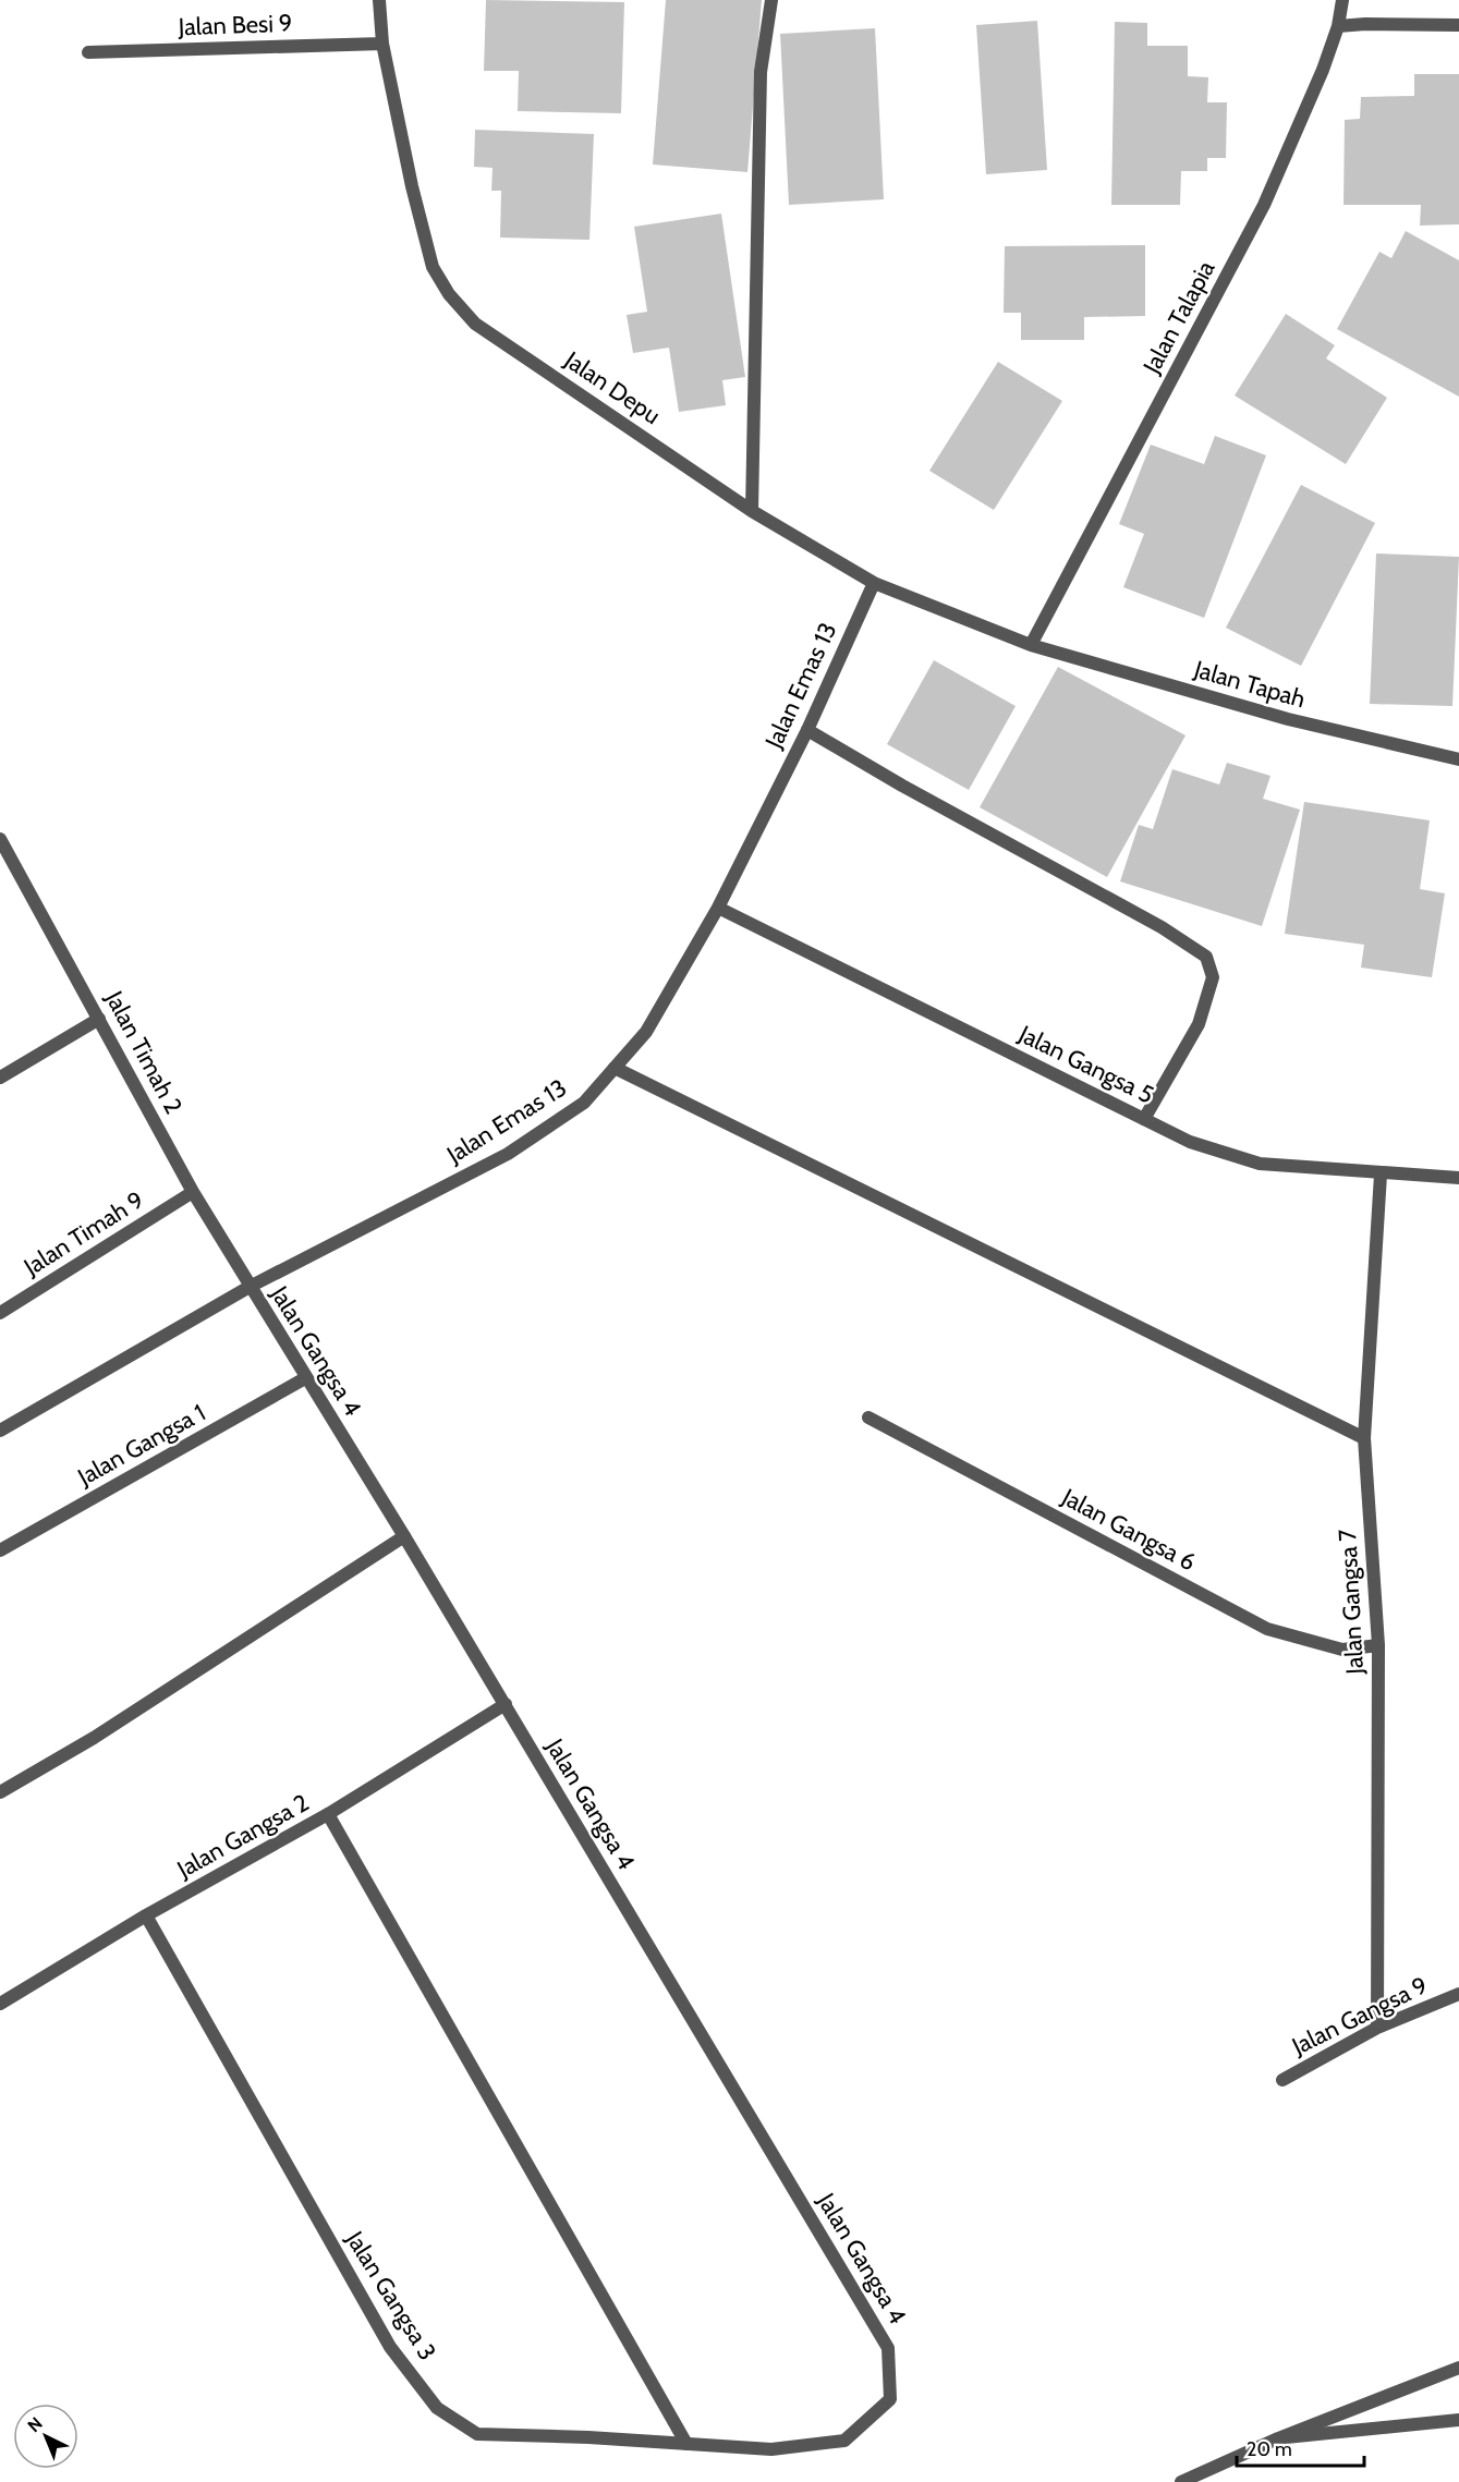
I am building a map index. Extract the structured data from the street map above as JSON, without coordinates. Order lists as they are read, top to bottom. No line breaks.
{"streets":{"street":["Jalan Besi 9","Jalan Talapia","Jalan Depu","Jalan Tapah","Jalan Emas 13","Jalan Timah 2","Jalan Gangsa 5","Jalan Timah 9","Jalan Gangsa 4","Jalan Gangsa 1","Jalan Gangsa 6","Jalan Gangsa 7","Jalan Gangsa 2","Jalan Gangsa 9","Jalan Gangsa 3"]},"crossings":[["Jalan Besi 9","Jalan Depu"],["Jalan Talapia","Jalan Depu"],["Jalan Talapia","Jalan Tapah"],["Jalan Depu","Jalan Tapah"],["Jalan Depu","Jalan Emas 13"],["Jalan Emas 13","Jalan Timah 2"],["Jalan Emas 13","Jalan Gangsa 5"],["Jalan Emas 13","Jalan Gangsa 4"],["Jalan Timah 2","Jalan Timah 9"],["Jalan Timah 2","Jalan Gangsa 4"],["Jalan Gangsa 5","Jalan Gangsa 7"],["Jalan Gangsa 4","Jalan Gangsa 1"],["Jalan Gangsa 4","Jalan Gangsa 2"],["Jalan Gangsa 4","Jalan Gangsa 3"],["Jalan Gangsa 6","Jalan Gangsa 7"],["Jalan Gangsa 7","Jalan Gangsa 9"],["Jalan Gangsa 2","Jalan Gangsa 3"]],"scale_bar":"20 m","north":"top left"}
